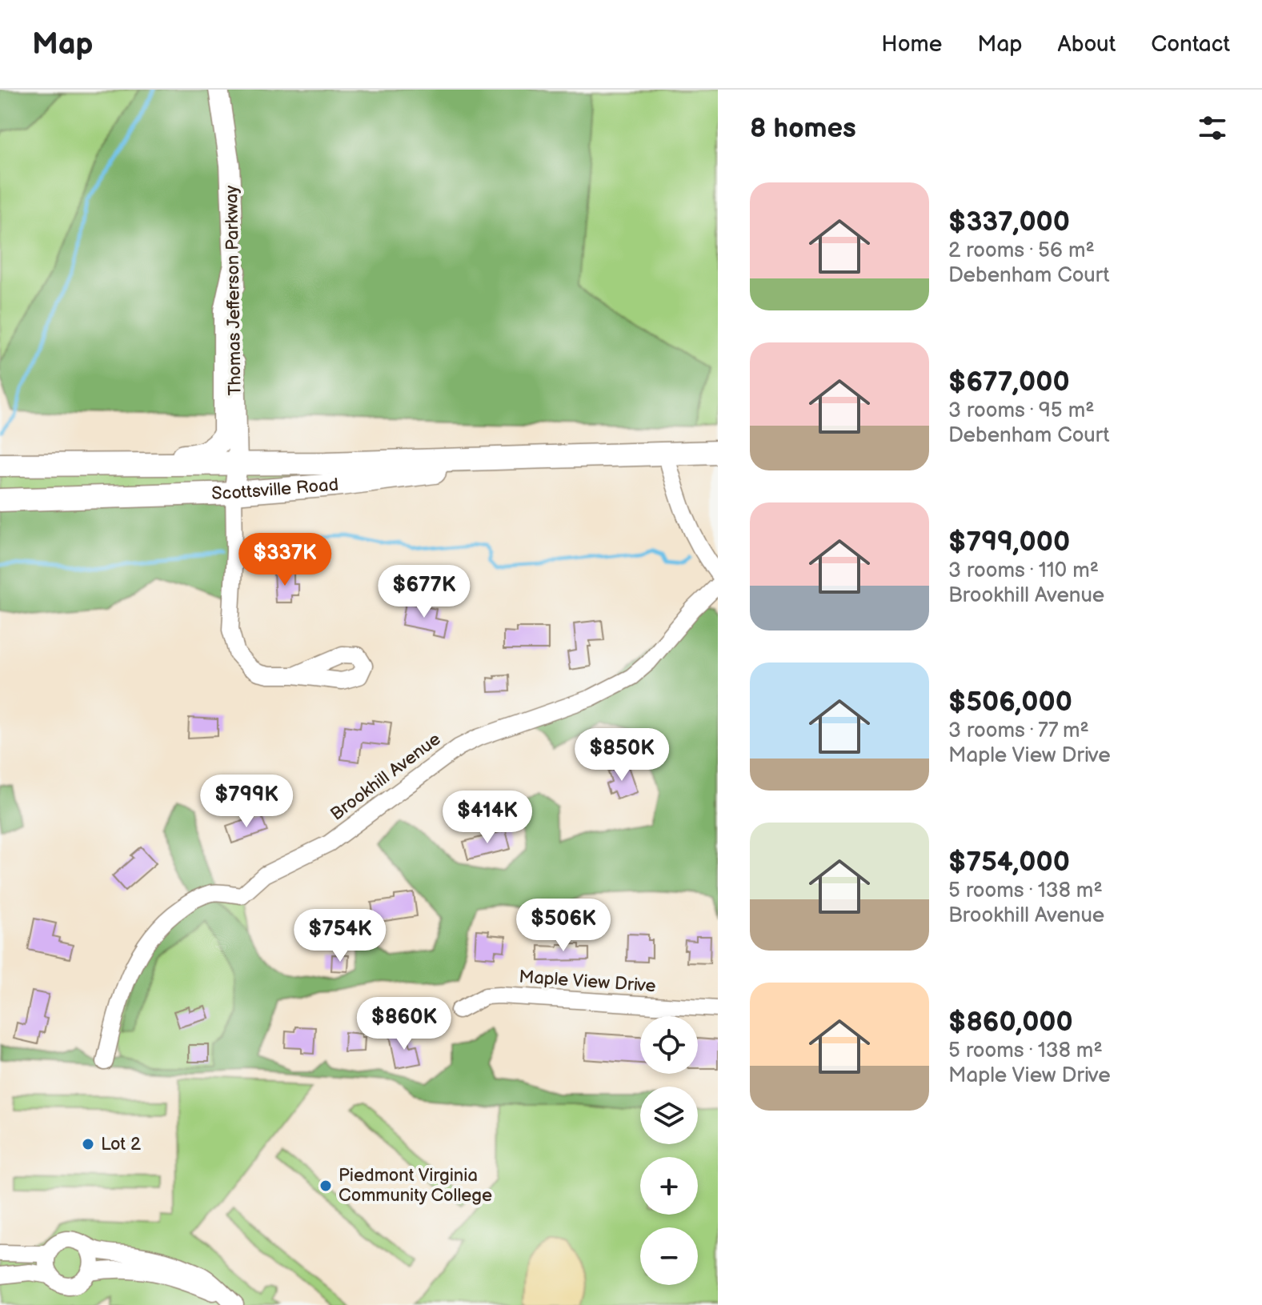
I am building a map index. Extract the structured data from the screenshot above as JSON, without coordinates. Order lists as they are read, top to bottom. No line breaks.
{"streets":{"highway":["Scottsville Road"],"main road":["Thomas Jefferson Parkway"],"street":["Brookhill Avenue","Maple View Drive"]},"crossings":[["Thomas Jefferson Parkway","Scottsville Road"]],"places":["Lot 2","Piedmont Virginia Community College"],"page":{"header":"Map","nav":["Home","Map","About","Contact"],"heading":"8 homes","list":[{"name":"$337,000","note":"2 rooms · 56 m² · Debenham Court"},{"name":"$677,000","note":"3 rooms · 95 m² · Debenham Court"},{"name":"$799,000","note":"3 rooms · 110 m² · Brookhill Avenue"},{"name":"$506,000","note":"3 rooms · 77 m² · Maple View Drive"},{"name":"$754,000","note":"5 rooms · 138 m² · Brookhill Avenue"},{"name":"$860,000","note":"5 rooms · 138 m² · Maple View Drive"}],"price":["$337K","$677K","$850K","$799K","$414K","$506K","$754K","$860K"],"map_buttons":["+","−"]}}
